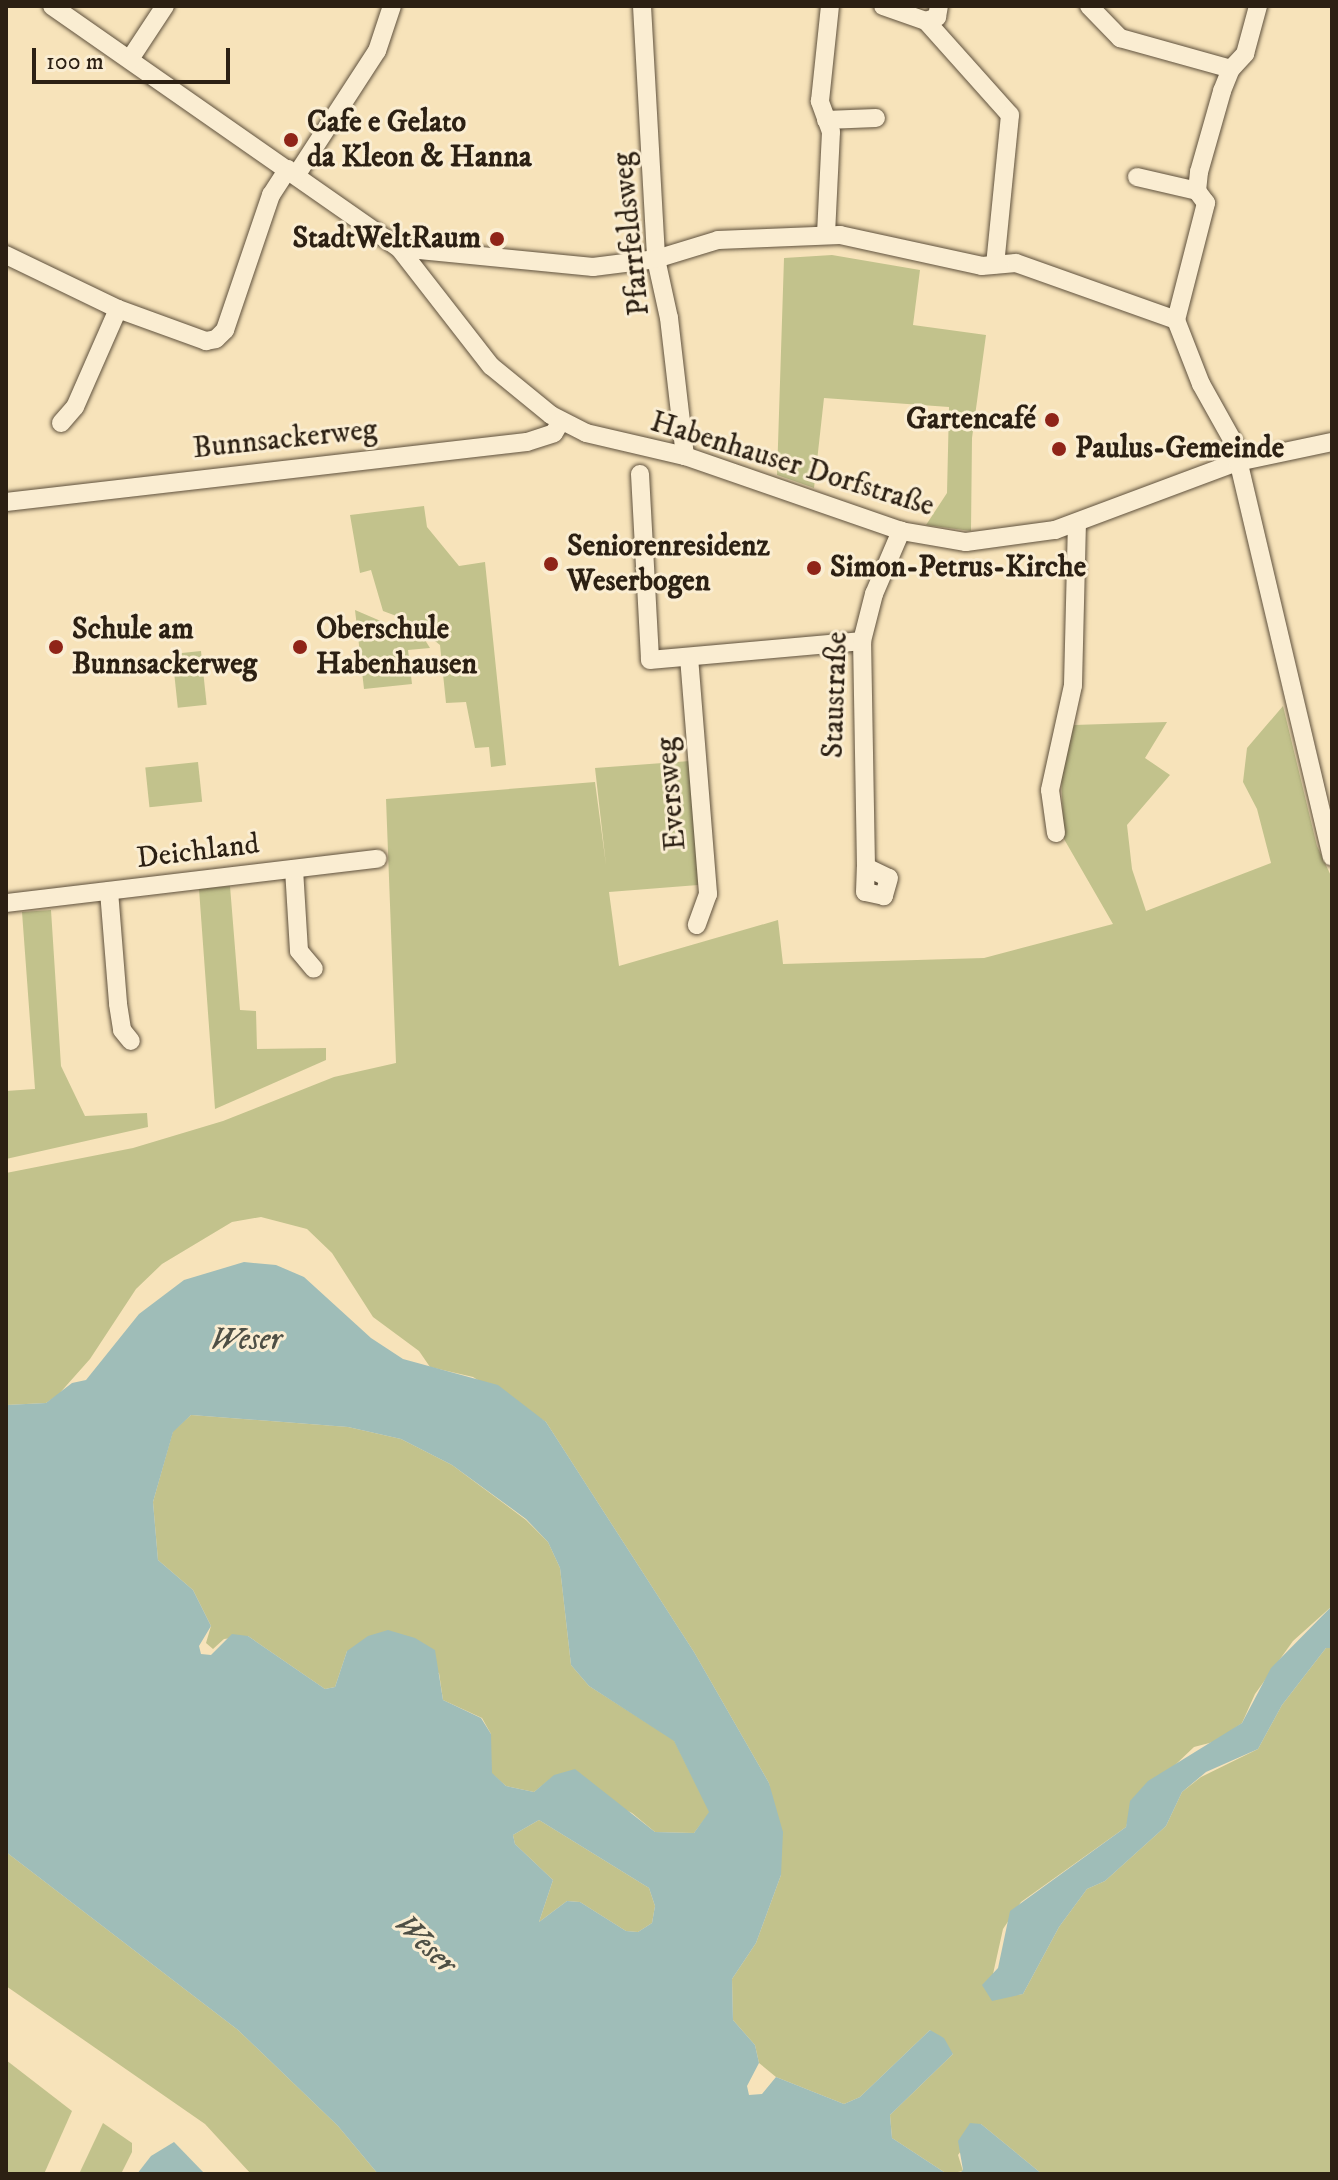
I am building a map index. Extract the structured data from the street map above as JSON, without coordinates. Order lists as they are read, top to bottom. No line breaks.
{"streets":{"street":["Pfarrfeldsweg","Bunnsackerweg","Habenhauser Dorfstraße","Staustraße","Eversweg","Deichland"]},"crossings":[["Pfarrfeldsweg","Habenhauser Dorfstraße"],["Bunnsackerweg","Habenhauser Dorfstraße"],["Habenhauser Dorfstraße","Staustraße"]],"water":["Weser"],"places":["Cafe e Gelato da Kleon & Hanna","StadtWeltRaum","Gartencafé","Paulus-Gemeinde","Seniorenresidenz Weserbogen","Simon-Petrus-Kirche","Schule am Bunnsackerweg","Oberschule Habenhausen"],"scale_bar":"100 m"}
